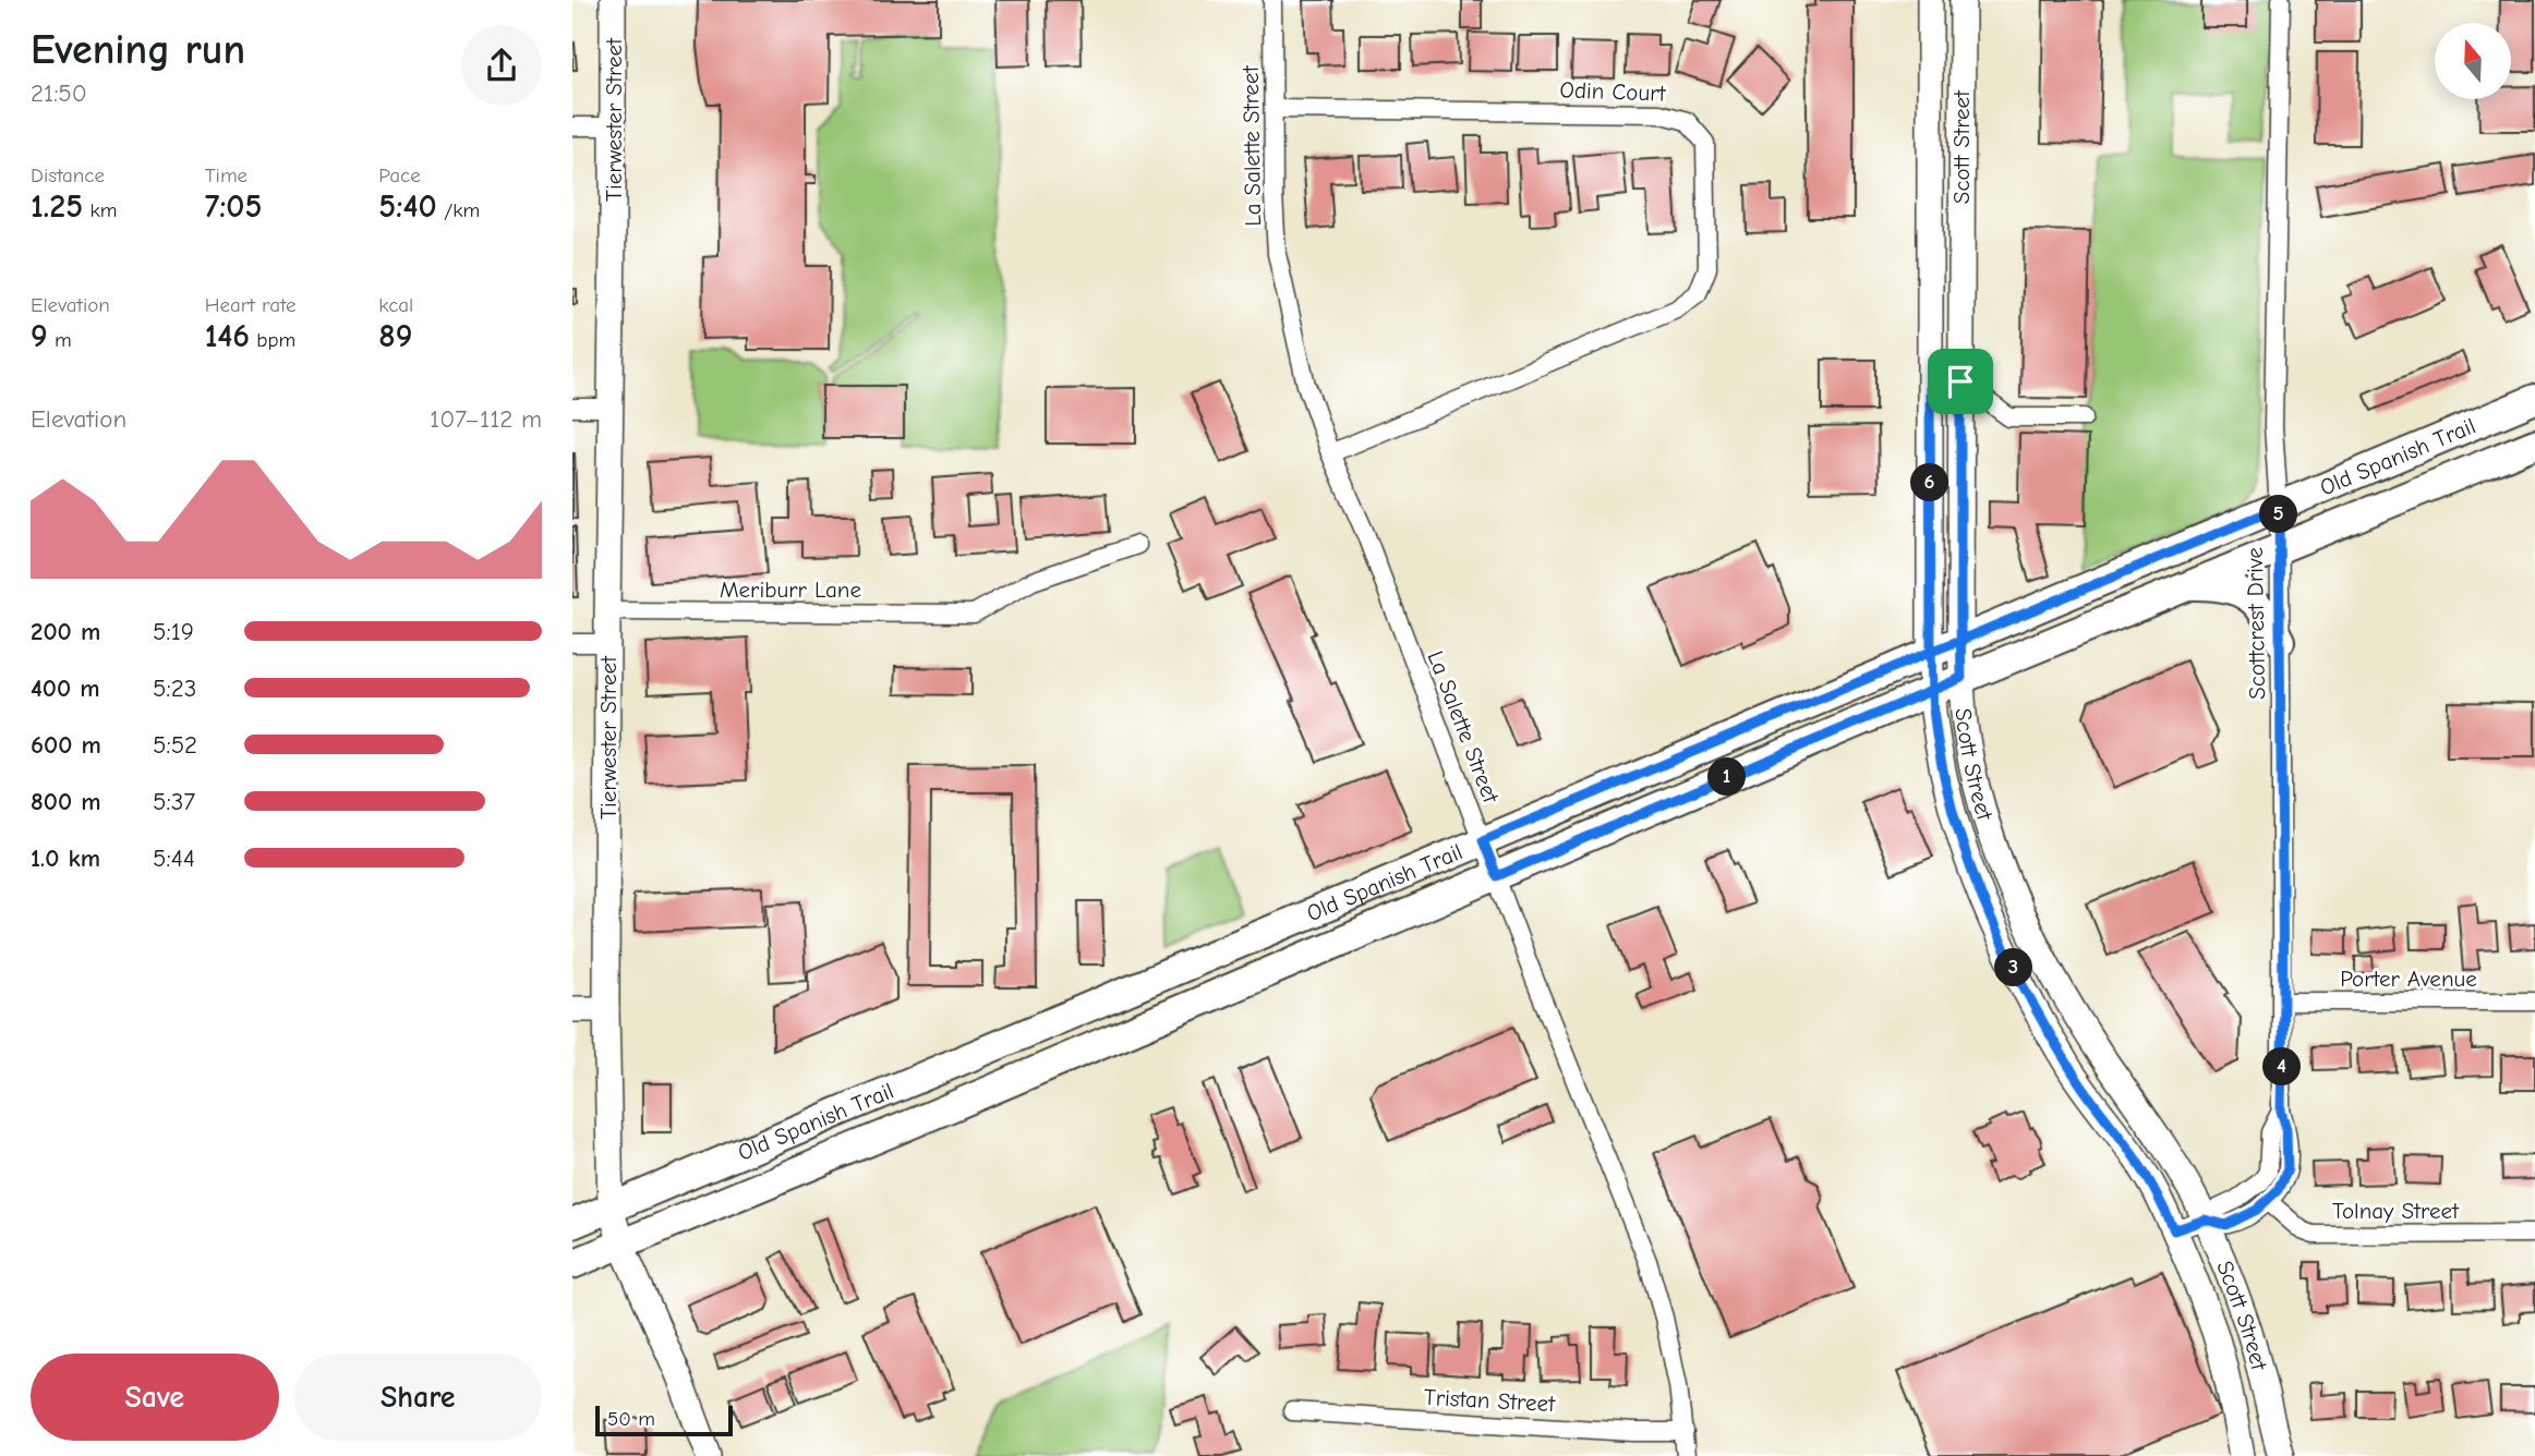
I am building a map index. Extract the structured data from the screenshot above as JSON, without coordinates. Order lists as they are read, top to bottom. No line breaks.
{"streets":{"main road":["Tierwester Street","Scott Street","Old Spanish Trail"],"street":["Odin Court","La Salette Street","Meriburr Lane","Scottcrest Drive","Porter Avenue","Tolnay Street","Tristan Street"]},"crossings":[["Odin Court","La Salette Street"],["Tierwester Street","Old Spanish Trail"],["Tierwester Street","Meriburr Lane"],["La Salette Street","Old Spanish Trail"],["La Salette Street","Tristan Street"],["Scott Street","Old Spanish Trail"],["Scott Street","Scottcrest Drive"],["Old Spanish Trail","Scottcrest Drive"],["Scottcrest Drive","Porter Avenue"],["Scottcrest Drive","Tolnay Street"]],"scale_bar":"50 m","north":"top","page":{"heading":["Evening run","21:50"],"stats":[["Distance","1.25 km"],["Time","7:05"],["Pace","5:40 /km"],["Elevation","9 m"],["Heart rate","146 bpm"],["kcal","89"]],"chart":["Elevation","107–112 m"],"pins":["6","5","1","3","4"],"list":[{"name":"200 m","note":"5:19"},{"name":"400 m","note":"5:23"},{"name":"600 m","note":"5:52"},{"name":"800 m","note":"5:37"},{"name":"1.0 km","note":"5:44"}],"buttons":["Save","Share"],"scale":"50 m"}}
